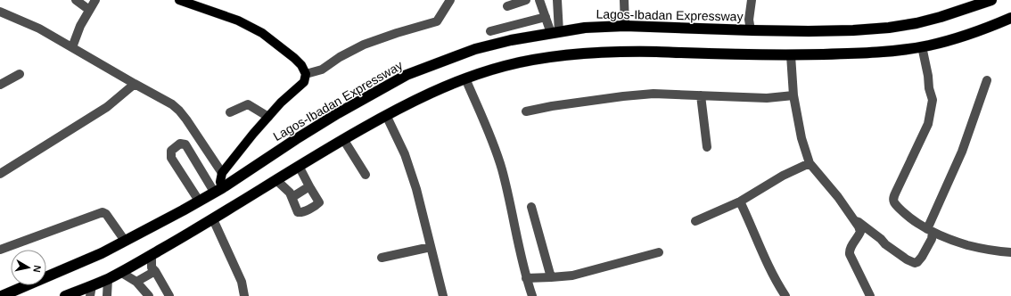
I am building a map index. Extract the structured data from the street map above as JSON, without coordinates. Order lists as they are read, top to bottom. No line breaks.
{"streets":{"highway":["Lagos-Ibadan Expressway"]},"north":"right"}
